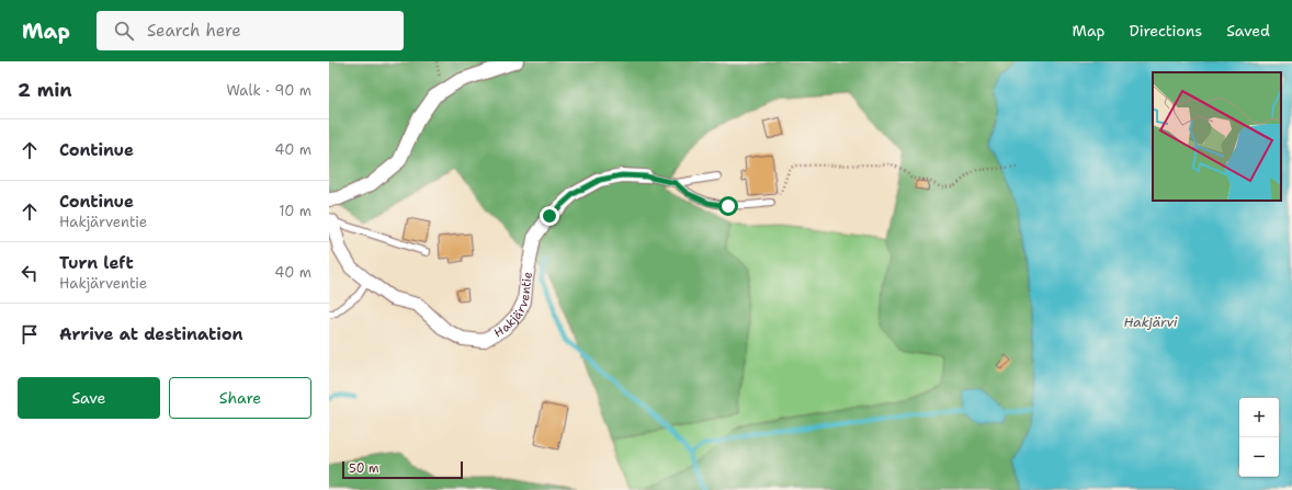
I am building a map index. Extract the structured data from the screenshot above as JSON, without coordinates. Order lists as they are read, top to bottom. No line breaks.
{"streets":{"street":["Hakjärventie"]},"water":["Hakjärvi"],"scale_bar":"50 m","page":{"header":"Map","search":"Search here","nav":["Map","Directions","Saved"],"heading":["2 min","Walk · 90 m"],"list":[["Continue","40 m"],["Continue","Hakjärventie","10 m"],["Turn left","Hakjärventie","40 m"],"Arrive at destination"],"buttons":["Save","Share"],"map_buttons":["+","−"],"scale":"50 m"}}
